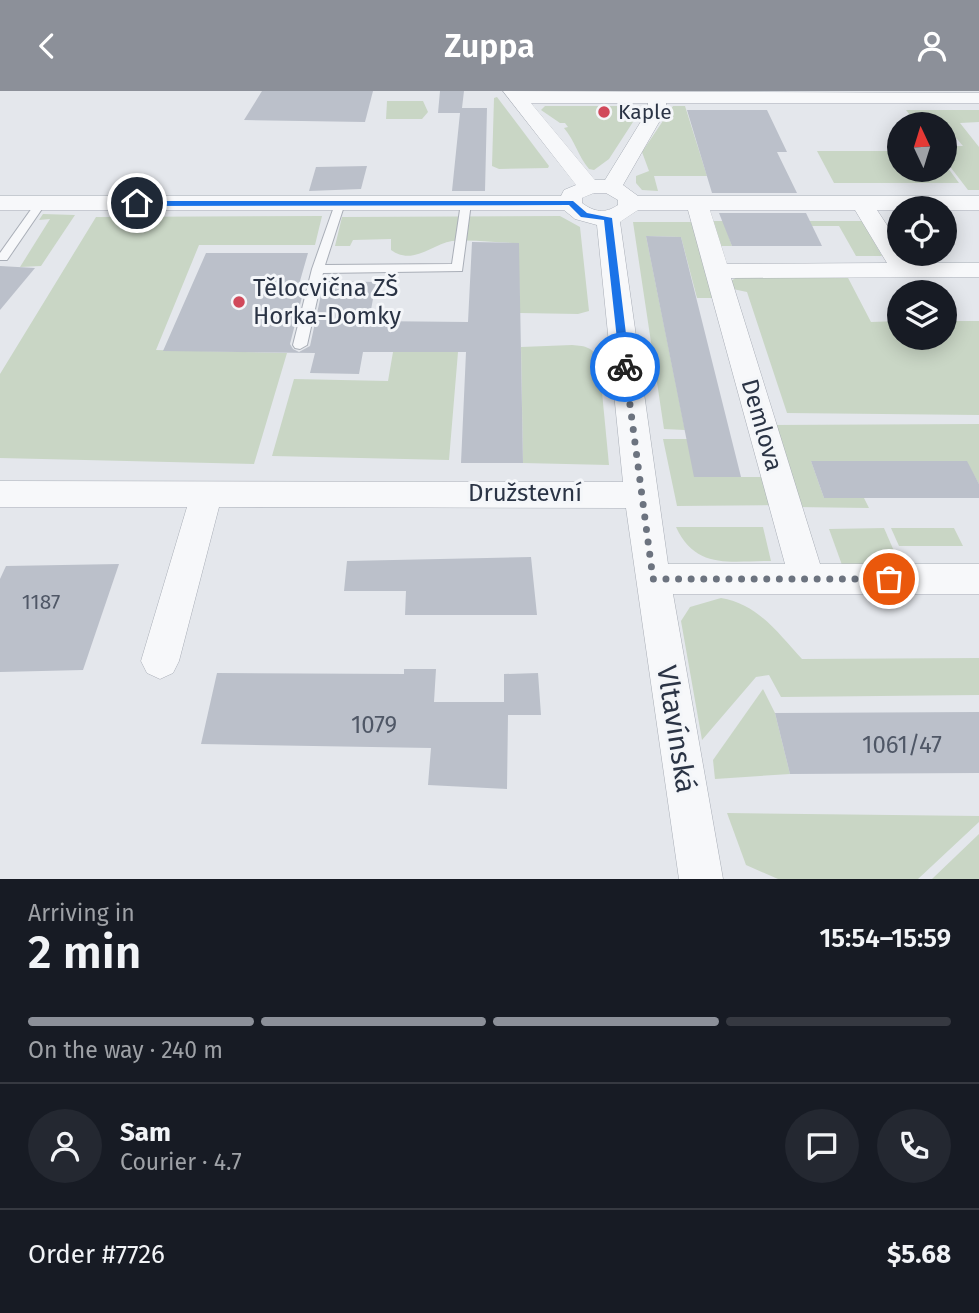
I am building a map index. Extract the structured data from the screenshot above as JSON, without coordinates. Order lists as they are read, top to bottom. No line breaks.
{"streets":{"street":["Demlova","Družstevní","Vltavínská"]},"places":["Kaple","Tělocvična ZŠ Horka-Domky"],"house_numbers":["1187","1079","1061/47"],"north":"top","page":{"header":"Zuppa","heading":["2 min","Arriving in","15:54–15:59"],"panel":["Sam","Courier · 4.7","Order #7726","$5.68"],"bar":"On the way · 240 m"}}
